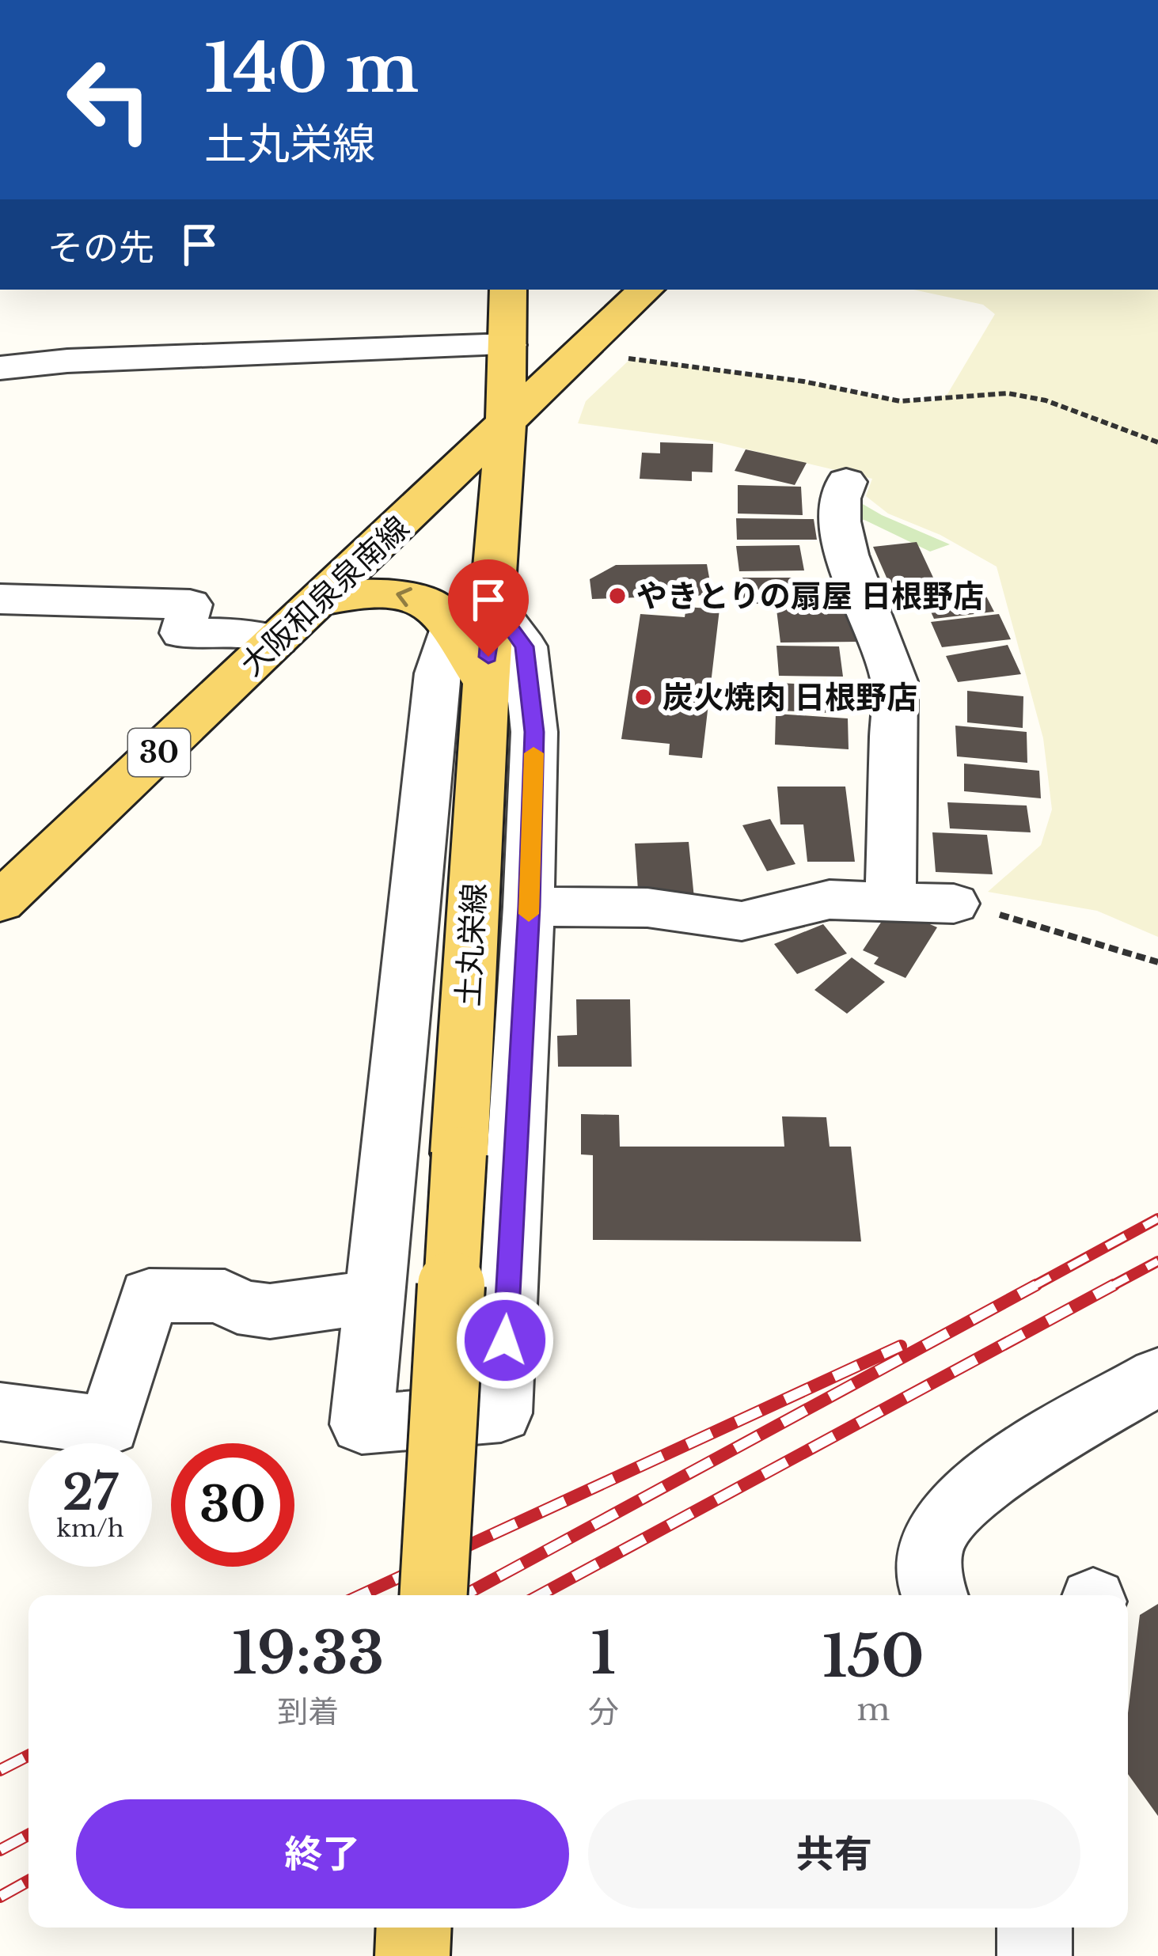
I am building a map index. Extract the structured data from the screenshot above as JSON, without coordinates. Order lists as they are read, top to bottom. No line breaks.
{"streets":{"main road":["大阪和泉泉南線","30","土丸栄線"]},"places":["やきとりの扇屋 日根野店","炭火焼肉 日根野店"],"page":{"turn":["140 m","土丸栄線"],"then":"その先","speed":"27 km/h","limit":"30","eta":["19:33","到着","1","分","150","m"],"buttons":["終了","共有"]}}
